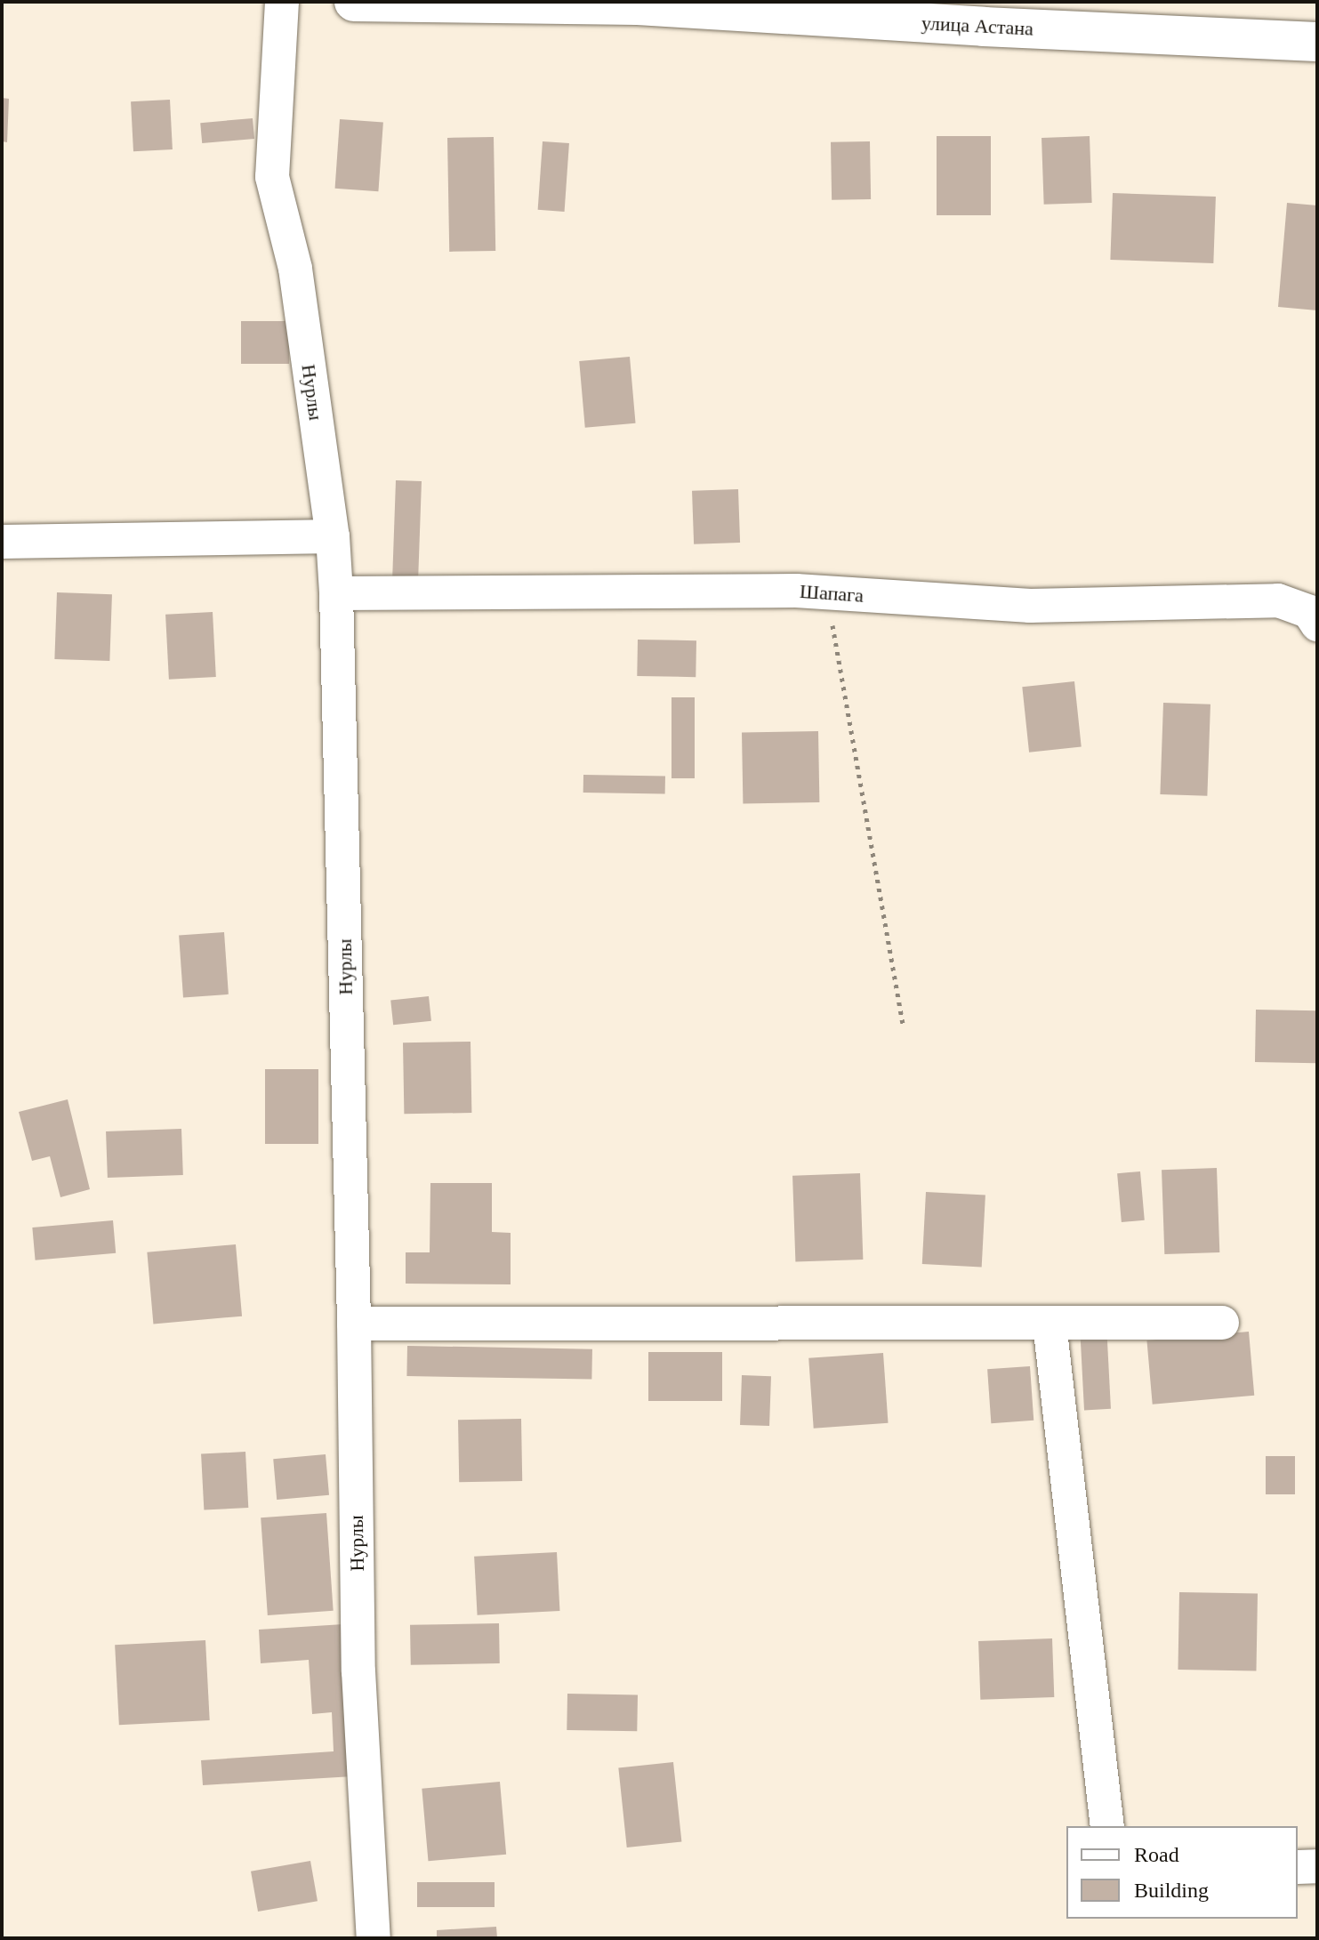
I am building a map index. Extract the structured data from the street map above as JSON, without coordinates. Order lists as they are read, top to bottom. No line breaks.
{"streets":{"main road":["улица Астана"],"street":["Нурлы","Шапага"]},"crossings":[["Нурлы","Шапага"]],"legend":["Road","Building"]}
